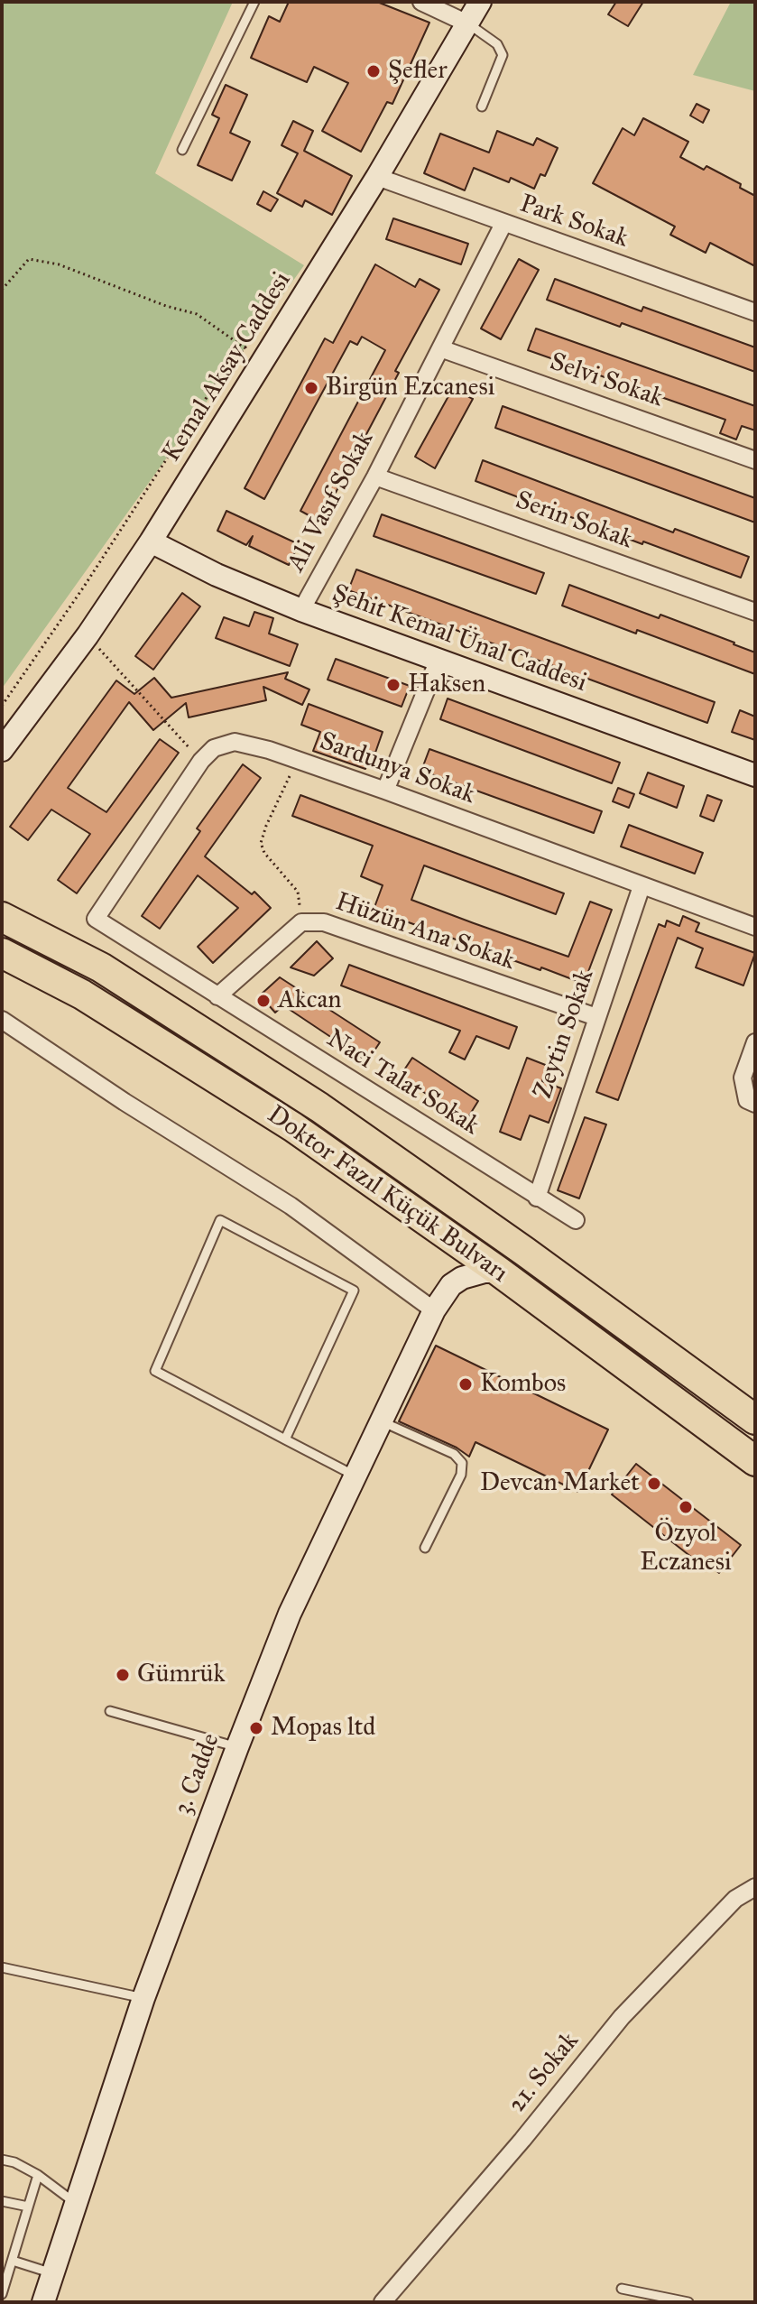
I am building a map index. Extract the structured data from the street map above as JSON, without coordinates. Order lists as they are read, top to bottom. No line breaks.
{"streets":{"highway":["Doktor Fazıl Küçük Bulvarı"],"street":["Park Sokak","Kemal Aksay Caddesi","Selvi Sokak","Ali Vasıf Sokak","Serin Sokak","Şehit Kemal Ünal Caddesi","Sardunya Sokak","Hüzün Ana Sokak","Zeytin Sokak","Naci Talat Sokak","3. Cadde","21. Sokak"]},"crossings":[["Park Sokak","Kemal Aksay Caddesi"],["Park Sokak","Ali Vasıf Sokak"],["Kemal Aksay Caddesi","Şehit Kemal Ünal Caddesi"],["Selvi Sokak","Ali Vasıf Sokak"],["Ali Vasıf Sokak","Serin Sokak"],["Ali Vasıf Sokak","Şehit Kemal Ünal Caddesi"],["Sardunya Sokak","Zeytin Sokak"],["Sardunya Sokak","Naci Talat Sokak"],["Hüzün Ana Sokak","Zeytin Sokak"],["Hüzün Ana Sokak","Naci Talat Sokak"],["Zeytin Sokak","Naci Talat Sokak"]],"places":["Şefler","Birgün Ezcanesi","Haksen","Akcan","Kombos","Devcan Market","Özyol Eczanesi","Gümrük","Mopas ltd"]}
